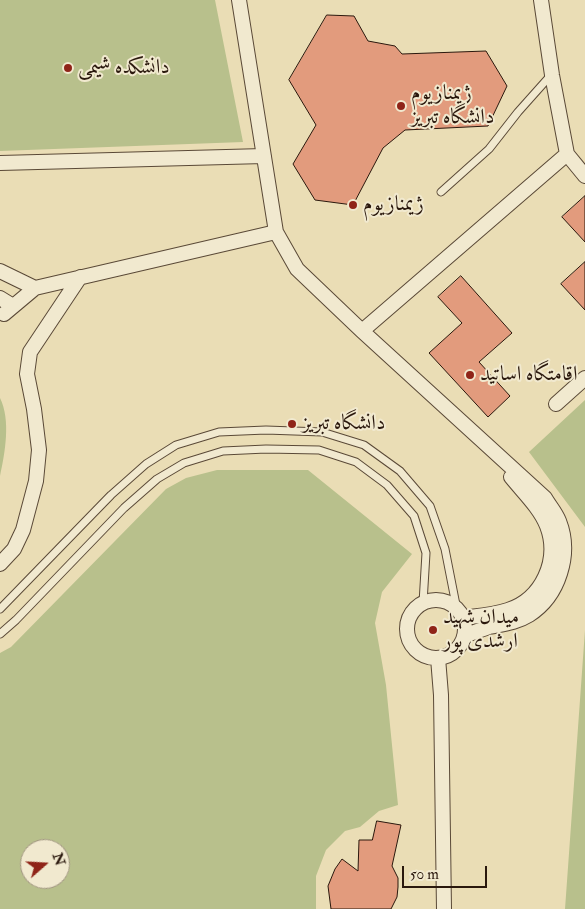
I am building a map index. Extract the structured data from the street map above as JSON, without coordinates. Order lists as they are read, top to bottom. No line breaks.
{"places":["دانشکده شیمی","ژیمنازیوم دانشگاه تبریز","ژیمنازیوم","اقامتگاه اساتید","دانشگاه تبریز","میدان شهید ارشدی پور"],"scale_bar":"50 m","north":"right"}
